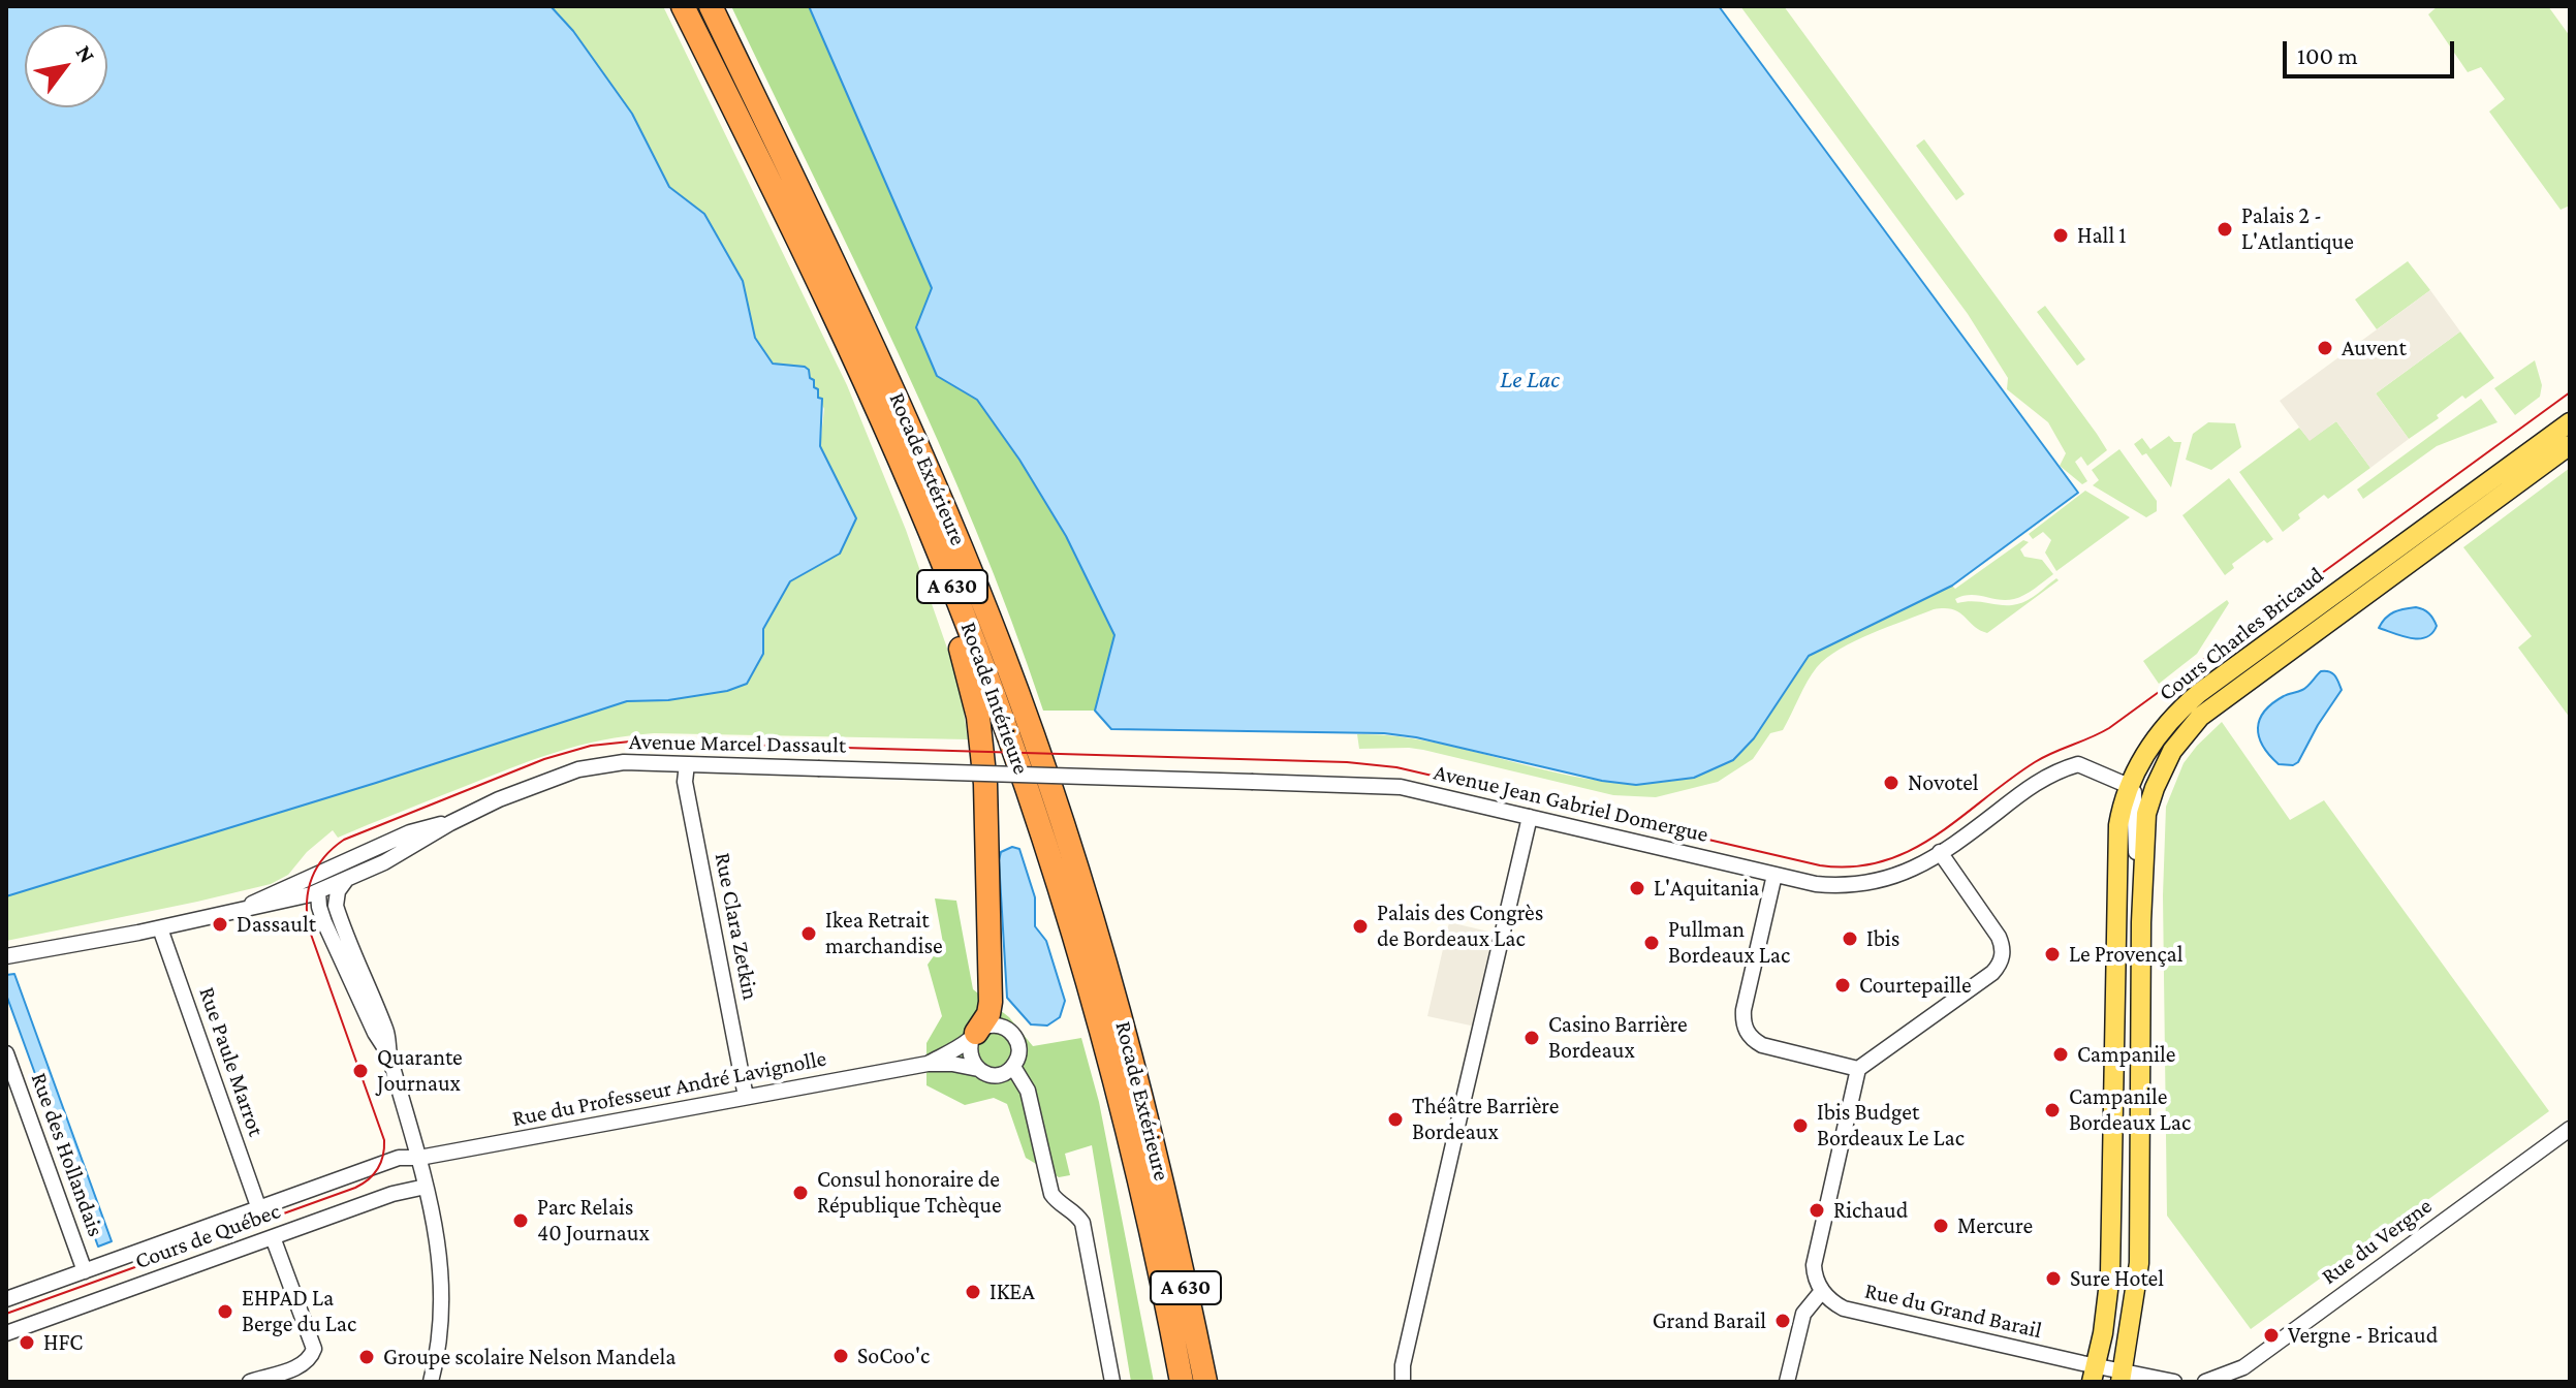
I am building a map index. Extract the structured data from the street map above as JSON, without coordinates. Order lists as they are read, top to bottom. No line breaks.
{"streets":{"highway":["Rocade Extérieure","A 630","Rocade Intérieure"],"main road":["Cours Charles Bricaud"],"street":["Avenue Marcel Dassault","Avenue Jean Gabriel Domergue","Rue Clara Zetkin","Rue Paule Marrot","Rue du Professeur André Lavignolle","Rue des Hollandais","Cours de Québec","Rue du Vergne","Rue du Grand Barail"]},"crossings":[["Rocade Extérieure","Rocade Intérieure"],["Cours Charles Bricaud","Avenue Jean Gabriel Domergue"],["Cours Charles Bricaud","Rue du Grand Barail"],["Avenue Marcel Dassault","Avenue Jean Gabriel Domergue"],["Avenue Marcel Dassault","Rue Clara Zetkin"],["Avenue Marcel Dassault","Rue Paule Marrot"],["Rue Clara Zetkin","Rue du Professeur André Lavignolle"],["Rue Paule Marrot","Cours de Québec"],["Rue du Professeur André Lavignolle","Cours de Québec"],["Rue des Hollandais","Cours de Québec"]],"water":["Le Lac"],"places":["Palais 2 - L'Atlantique","Hall 1","Auvent","Novotel","L'Aquitania","Dassault","Palais des Congrès de Bordeaux Lac","Ikea Retrait marchandise","Ibis","Pullman Bordeaux Lac","Le Provençal","Courtepaille","Casino Barrière Bordeaux","Campanile","Quarante Journaux","Campanile Bordeaux Lac","Théâtre Barrière Bordeaux","Ibis Budget Bordeaux Le Lac","Consul honoraire de République Tchèque","Richaud","Parc Relais 40 Journaux","Mercure","Sure Hotel","IKEA","EHPAD La Berge du Lac","Grand Barail","Vergne - Bricaud","HFC","SoCoo'c","Groupe scolaire Nelson Mandela"],"scale_bar":"100 m","north":"top right"}
